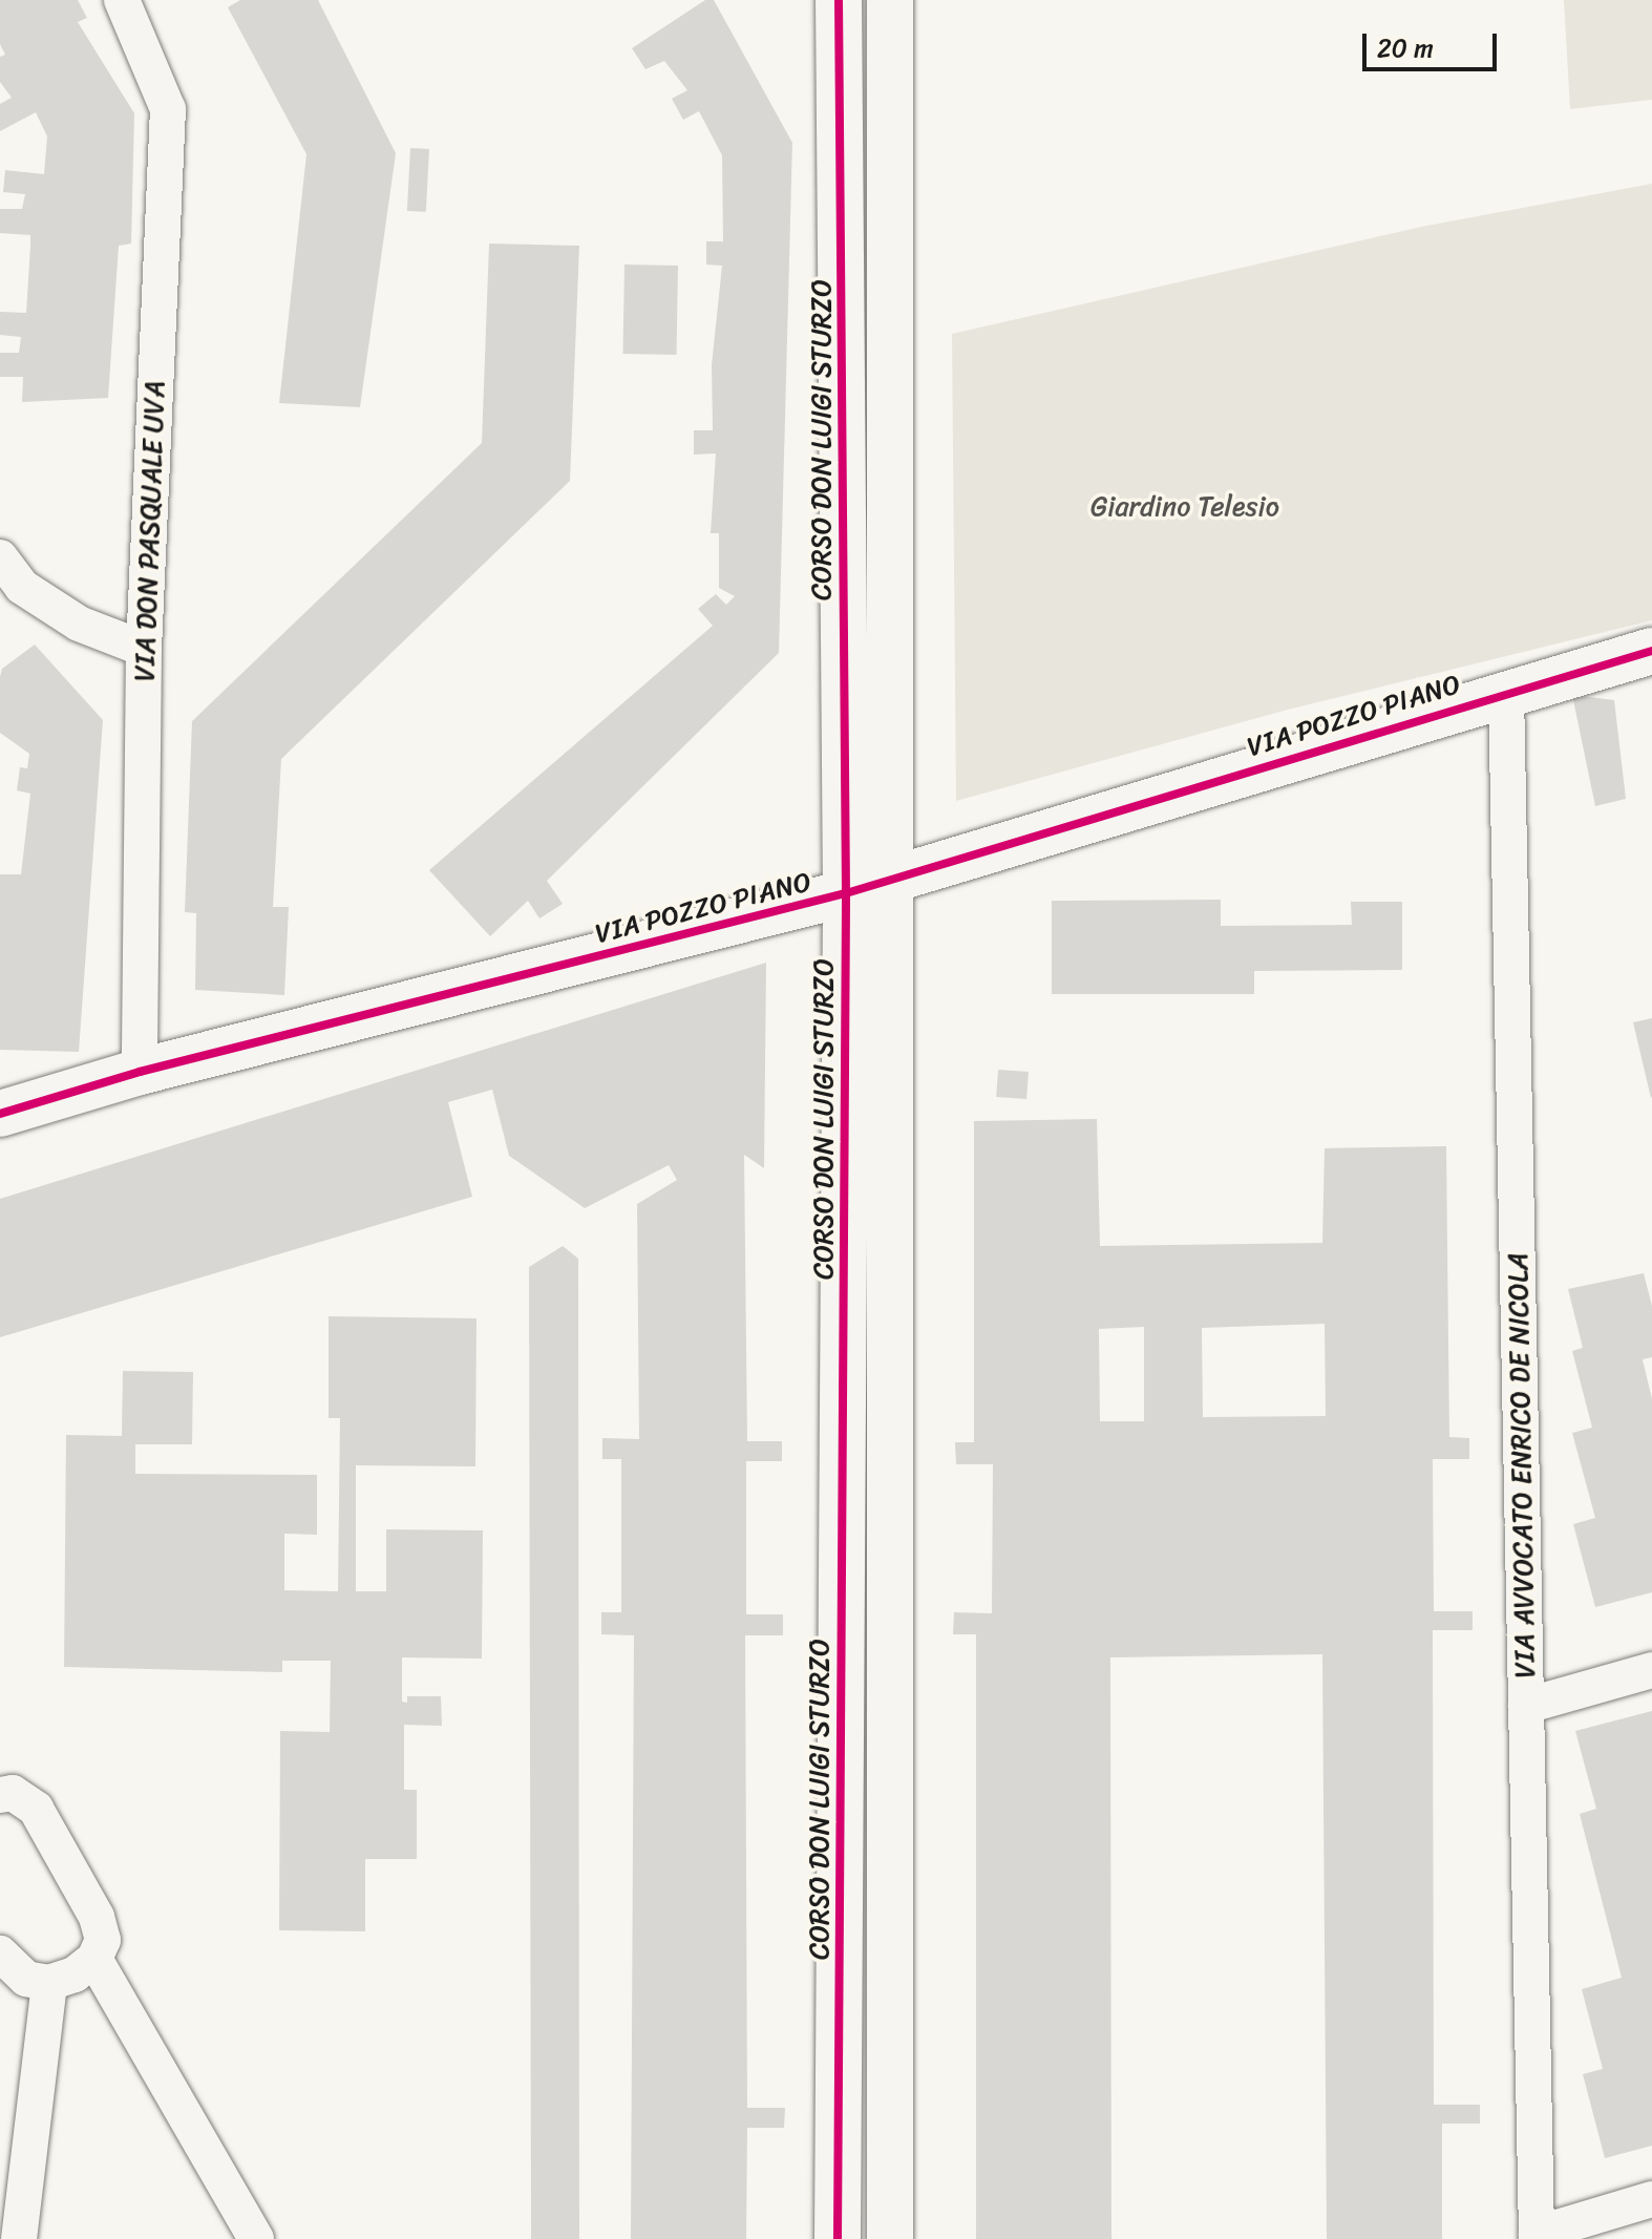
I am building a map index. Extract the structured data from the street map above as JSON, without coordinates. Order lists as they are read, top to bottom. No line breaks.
{"streets":{"street":["CORSO DON LUIGI STURZO","VIA DON PASQUALE UVA","VIA POZZO PIANO","VIA AVVOCATO ENRICO DE NICOLA"]},"crossings":[["CORSO DON LUIGI STURZO","VIA POZZO PIANO"],["VIA DON PASQUALE UVA","VIA POZZO PIANO"],["VIA POZZO PIANO","VIA AVVOCATO ENRICO DE NICOLA"]],"parks":["Giardino Telesio"],"scale_bar":"20 m"}
